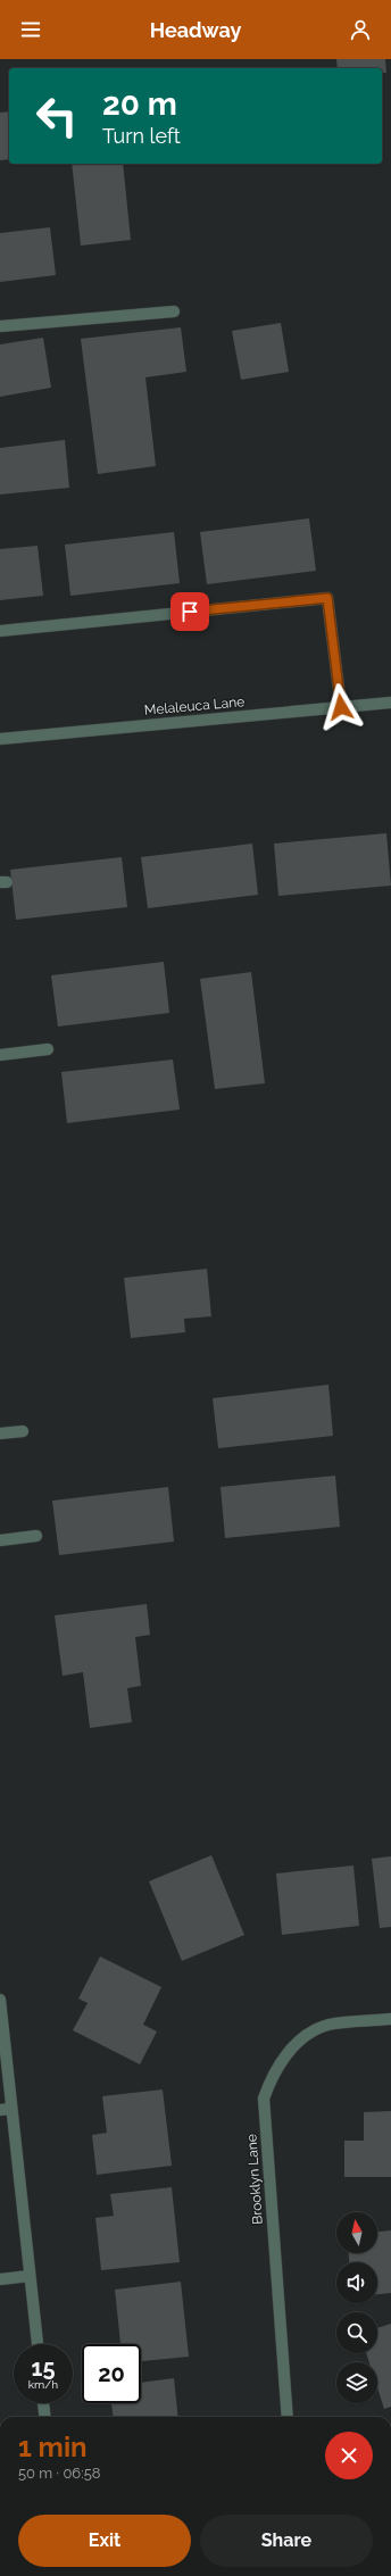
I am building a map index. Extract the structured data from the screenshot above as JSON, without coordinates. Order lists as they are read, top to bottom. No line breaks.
{"streets":{"street":["Melaleuca Lane","Brooklyn Lane"]},"north":"top","page":{"header":"Headway","turn":["20 m","Turn left"],"speed":"15 km/h","limit":"20","heading":["1 min","50 m · 06:58"],"buttons":["Exit","Share"]}}
